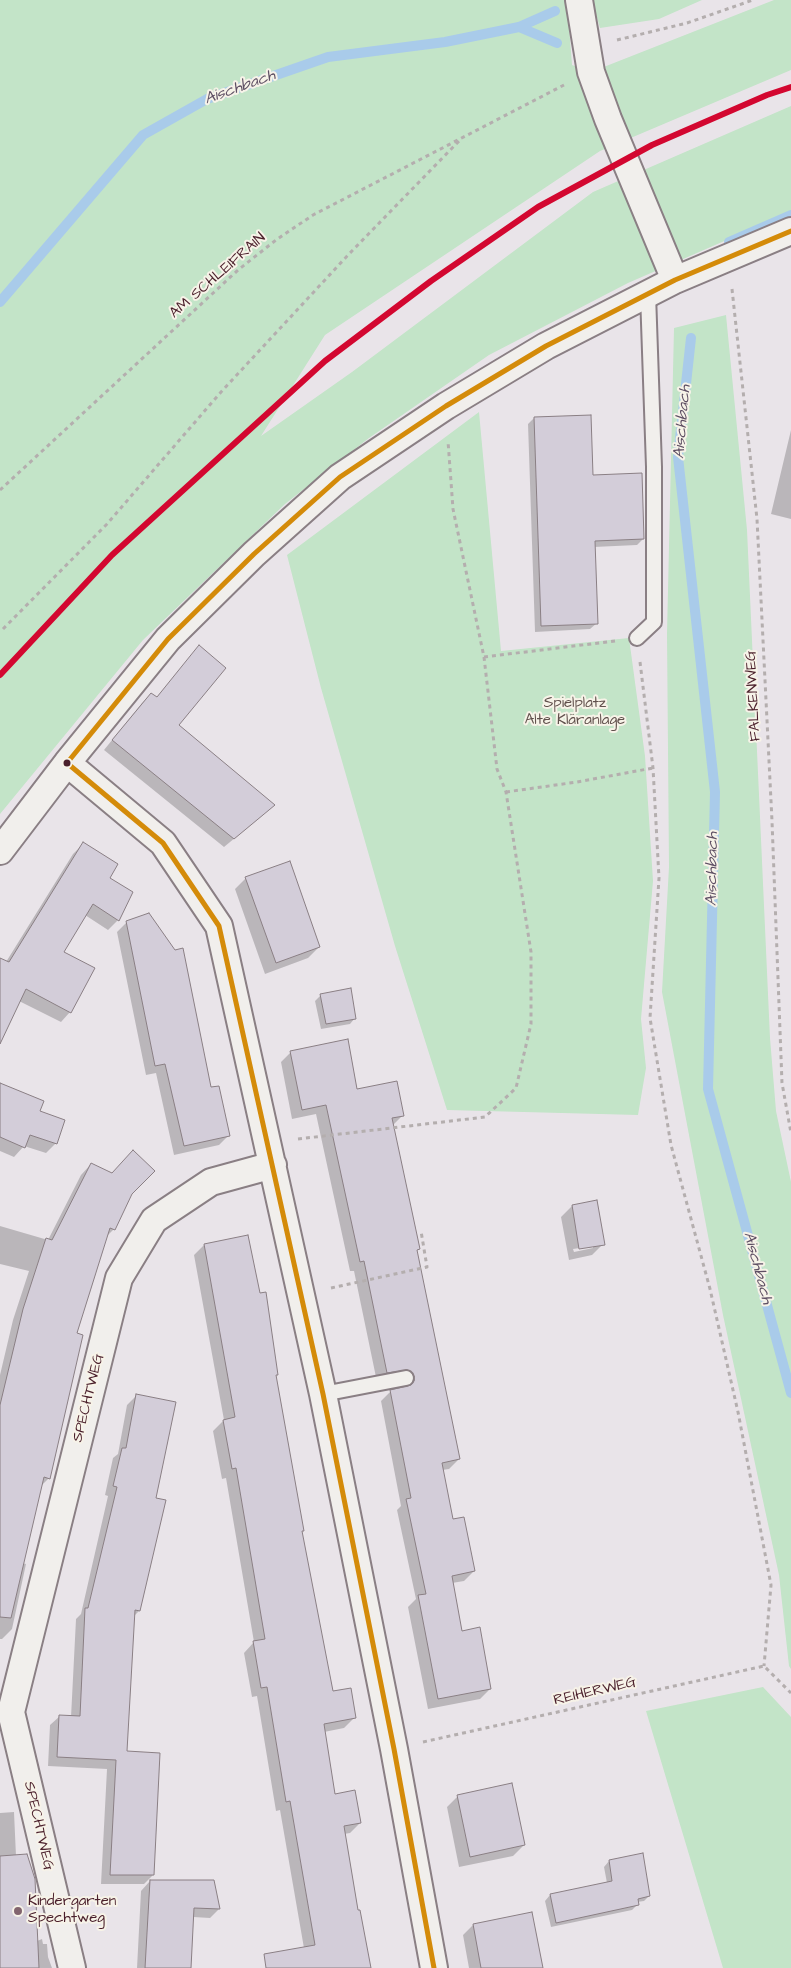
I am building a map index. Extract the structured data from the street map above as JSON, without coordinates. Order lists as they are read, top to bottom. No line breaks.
{"streets":{"street":["SPECHTWEG"],"path":["AM SCHLEIFRAIN","FALKENWEG","REIHERWEG"]},"water":["Aischbach"],"parks":["Spielplatz Alte Kläranlage"],"places":["Kindergarten Spechtweg"]}
